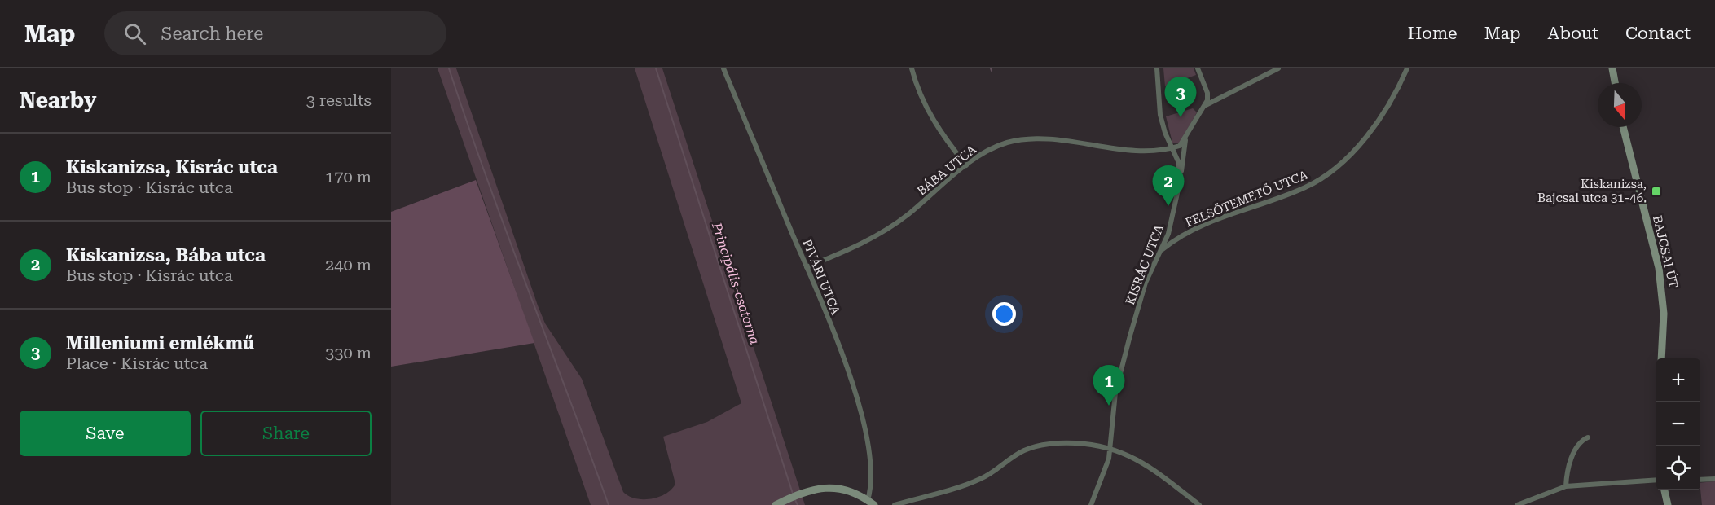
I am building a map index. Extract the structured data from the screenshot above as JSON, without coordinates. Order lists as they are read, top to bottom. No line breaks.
{"streets":{"main road":["BAJCSAI ÚT"],"street":["BÁBA UTCA","FELSŐTEMETŐ UTCA","KISRÁC UTCA","PIVÁRI UTCA"]},"crossings":[["BÁBA UTCA","KISRÁC UTCA"],["BÁBA UTCA","PIVÁRI UTCA"],["FELSŐTEMETŐ UTCA","KISRÁC UTCA"]],"water":["Principális-csatorna"],"places":{"transit":["Kiskanizsa, Bajcsai utca 31-46."]},"north":"bottom","page":{"header":"Map","search":"Search here","nav":["Home","Map","About","Contact"],"heading":["Nearby","3 results"],"pins":["3","2","1"],"list":[{"mark":"1","name":"Kiskanizsa, Kisrác utca","note":"Bus stop · Kisrác utca","value":"170 m"},{"mark":"2","name":"Kiskanizsa, Bába utca","note":"Bus stop · Kisrác utca","value":"240 m"},{"mark":"3","name":"Milleniumi emlékmű","note":"Place · Kisrác utca","value":"330 m"}],"map_buttons":["+","−"],"buttons":["Save","Share"]}}
